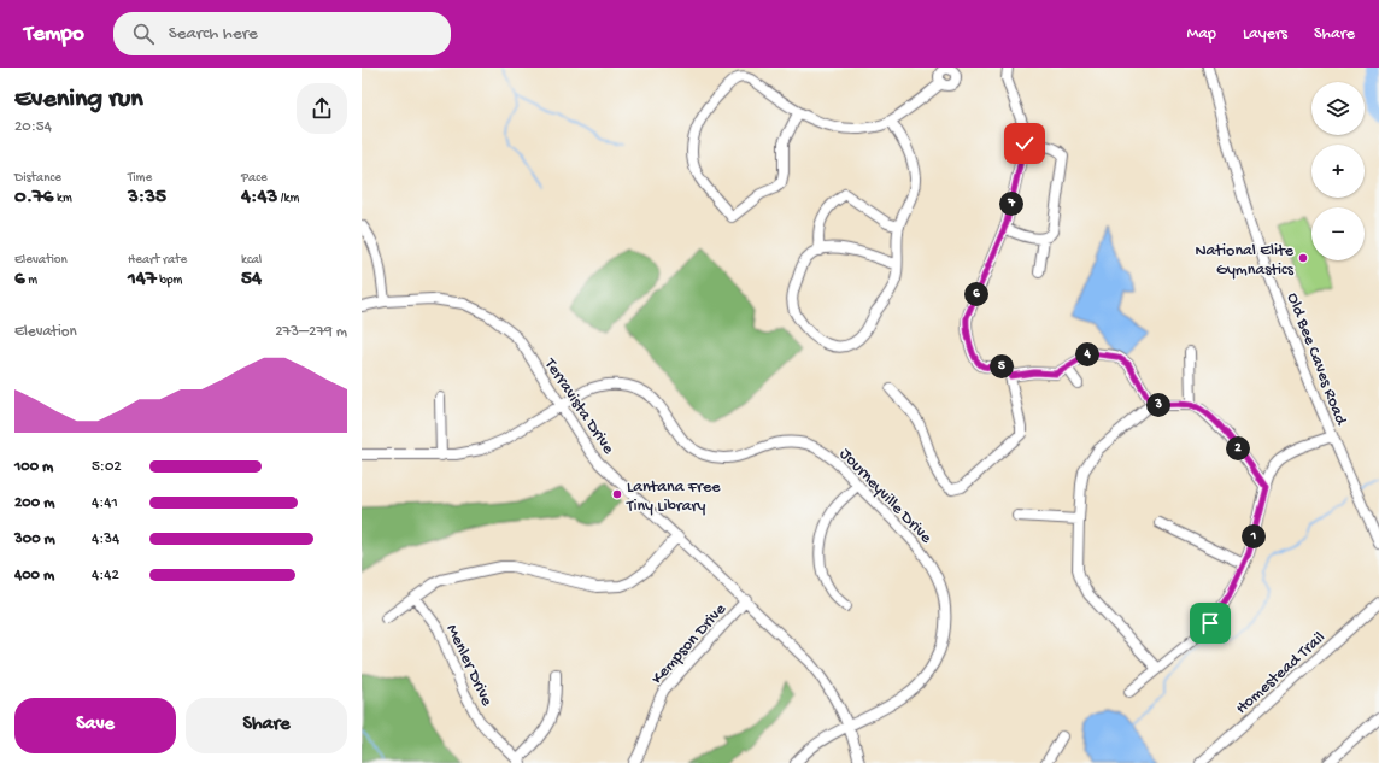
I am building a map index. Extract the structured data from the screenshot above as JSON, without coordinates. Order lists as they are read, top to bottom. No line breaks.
{"streets":{"street":["Old Bee Caves Road","Terravista Drive","Journeyville Drive","Kempson Drive","Menler Drive","Homestead Trail"]},"crossings":[["Terravista Drive","Journeyville Drive"],["Terravista Drive","Kempson Drive"]],"places":["National Elite Gymnastics","Lantana Free Tiny Library"],"page":{"header":"Tempo","search":"Search here","nav":["Map","Layers","Share"],"heading":["Evening run","20:54"],"map_buttons":["+","−"],"stats":[["Distance","0.76 km"],["Time","3:35"],["Pace","4:43 /km"],["Elevation","6 m"],["Heart rate","147 bpm"],["kcal","54"]],"pins":["7","6","4","5","3","2","1"],"chart":["Elevation","273–279 m"],"list":[{"name":"100 m","note":"5:02"},{"name":"200 m","note":"4:41"},{"name":"300 m","note":"4:34"},{"name":"400 m","note":"4:42"}],"buttons":["Save","Share"]}}
